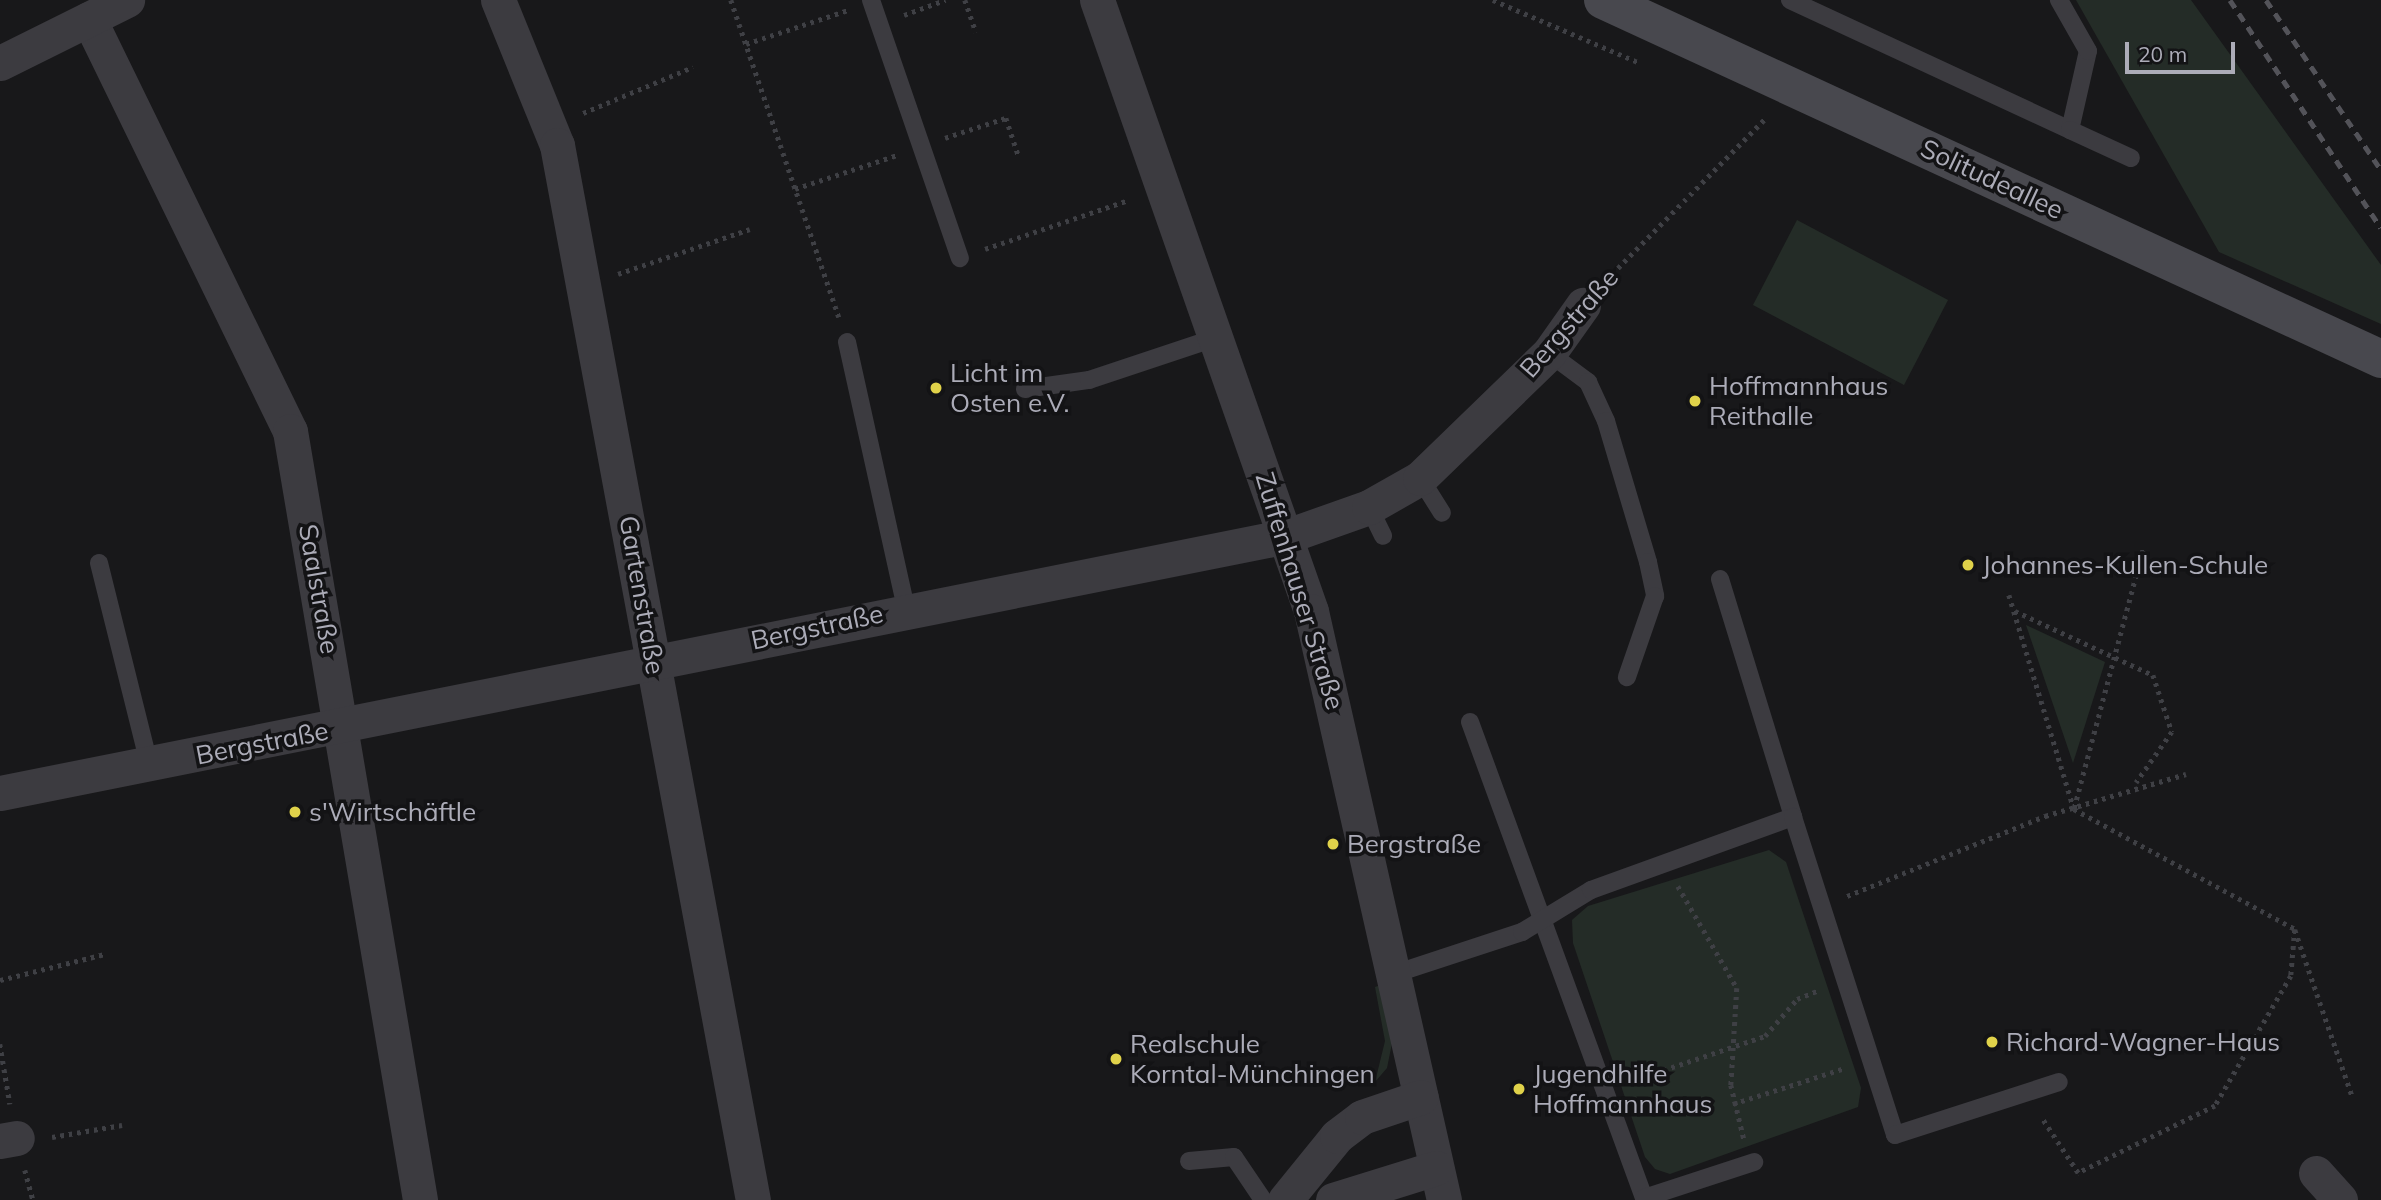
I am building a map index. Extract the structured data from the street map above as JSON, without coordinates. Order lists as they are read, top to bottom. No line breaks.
{"streets":{"main road":["Solitudeallee"],"street":["Bergstraße","Saalstraße","Zuffenhauser Straße","Gartenstraße"]},"crossings":[["Bergstraße","Saalstraße"],["Bergstraße","Zuffenhauser Straße"],["Bergstraße","Gartenstraße"]],"places":["Licht im Osten e.V.","Hoffmannhaus Reithalle","Johannes-Kullen-Schule","s'Wirtschäftle","Bergstraße","Richard-Wagner-Haus","Realschule Korntal-Münchingen","Jugendhilfe Hoffmannhaus"],"scale_bar":"20 m"}
